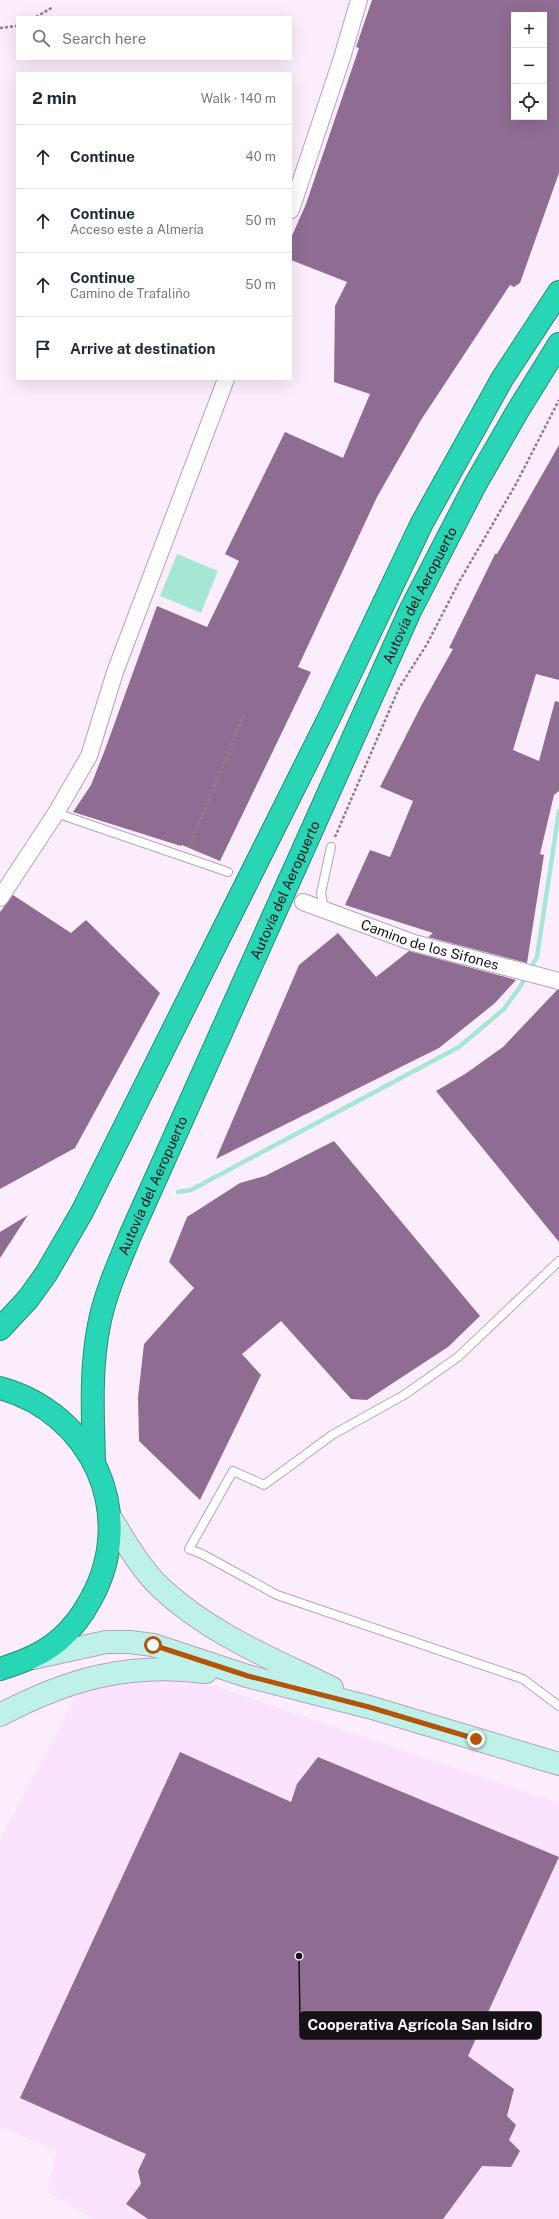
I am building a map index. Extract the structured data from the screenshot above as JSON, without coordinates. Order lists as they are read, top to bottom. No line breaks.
{"streets":{"highway":["Autovía del Aeropuerto"],"street":["Camino de los Sifones"]},"places":["Cooperativa Agrícola San Isidro"],"page":{"map_buttons":["+","−"],"search":"Search here","heading":["2 min","Walk · 140 m"],"list":[["Continue","40 m"],["Continue","Acceso este a Almería","50 m"],["Continue","Camino de Trafaliño","50 m"],"Arrive at destination"]}}
